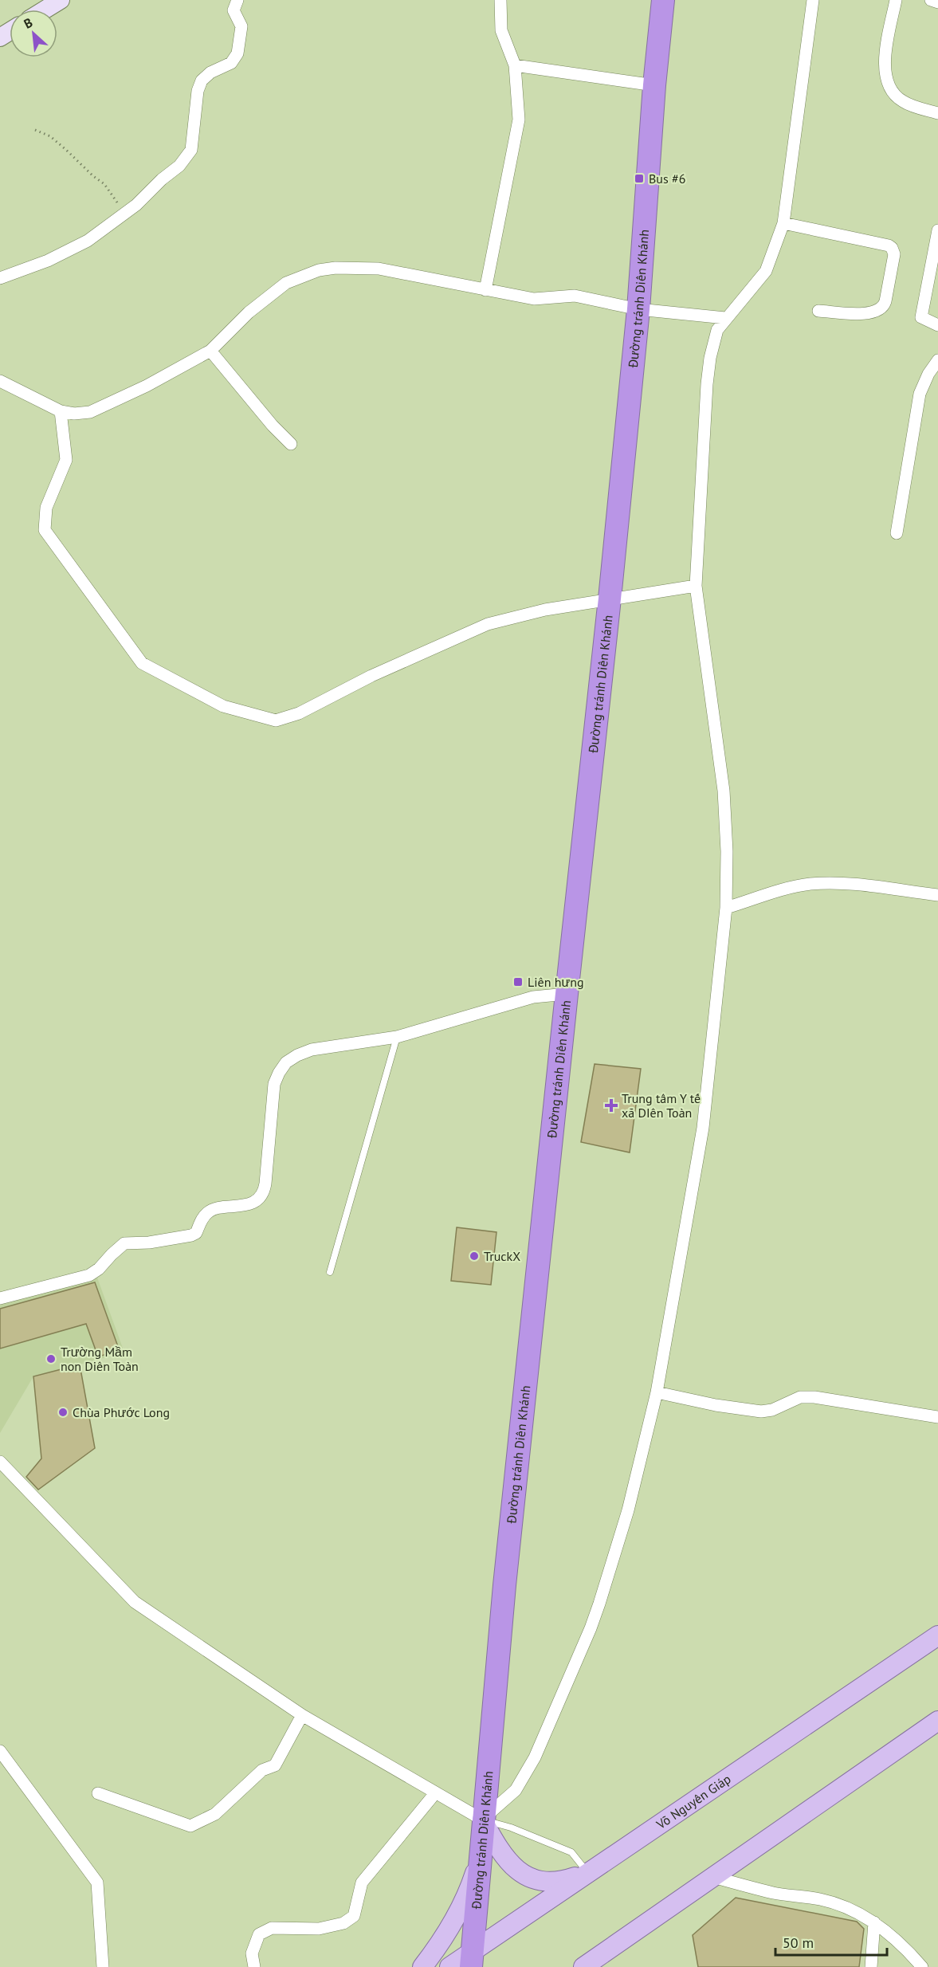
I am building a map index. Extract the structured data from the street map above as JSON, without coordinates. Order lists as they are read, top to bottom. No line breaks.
{"streets":{"highway":["Đường tránh Diên Khánh"],"main road":["Võ Nguyên Giáp"]},"crossings":[["Đường tránh Diên Khánh","Võ Nguyên Giáp"]],"places":{"transit":["Bus #6","Liên hưng"],"health":["Trung tâm Y tế xã DIên Toàn"],"other":["TruckX","Trường Mầm non Diên Toàn","Chùa Phước Long"]},"scale_bar":"50 m","north":"top left"}
